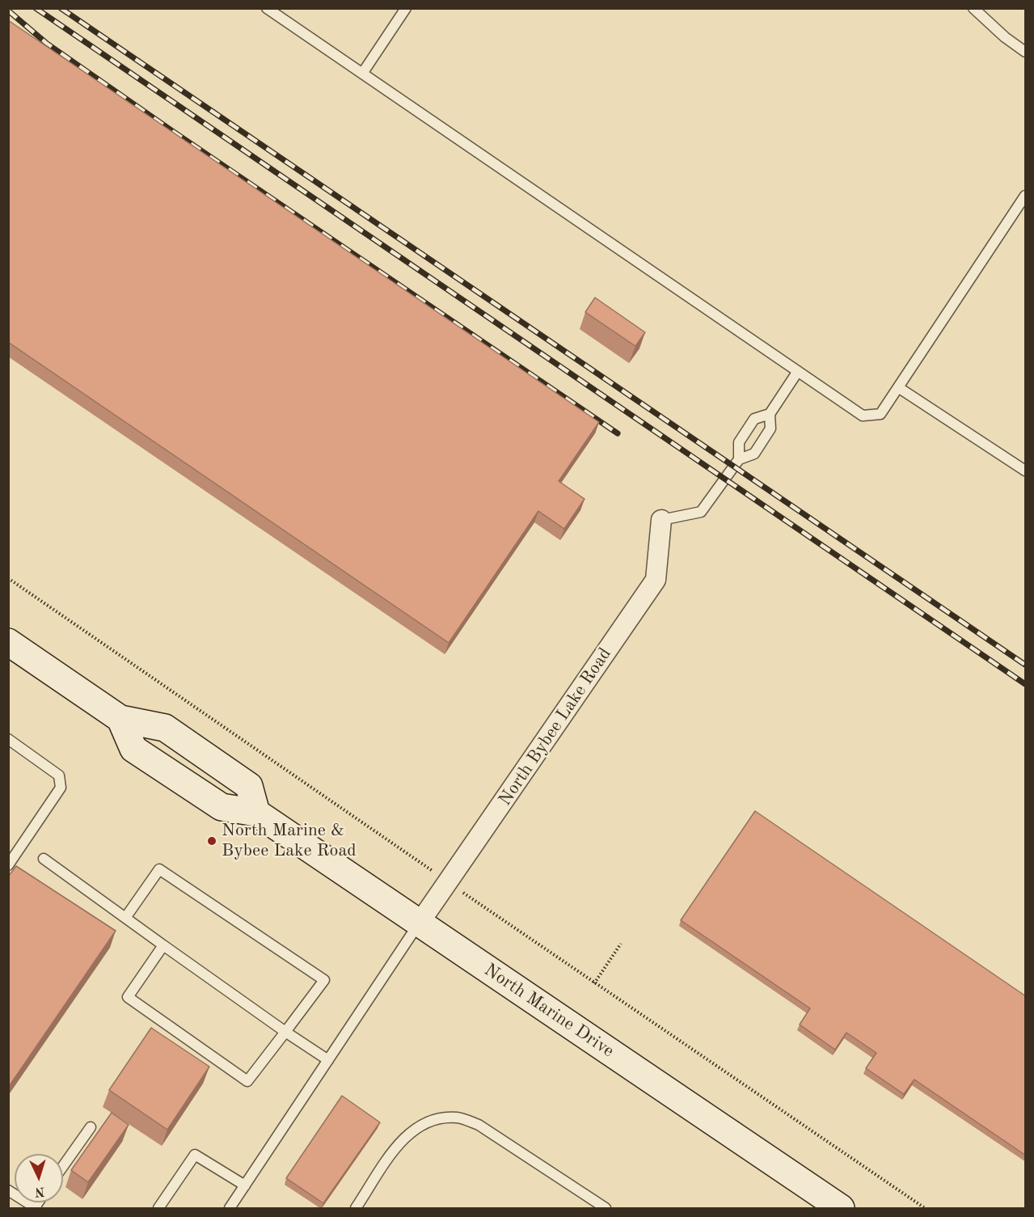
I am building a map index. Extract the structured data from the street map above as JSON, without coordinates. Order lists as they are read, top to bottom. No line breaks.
{"streets":{"main road":["North Marine Drive"],"street":["North Bybee Lake Road"]},"crossings":[["North Bybee Lake Road","North Marine Drive"]],"places":["North Marine & Bybee Lake Road"],"north":"bottom"}
